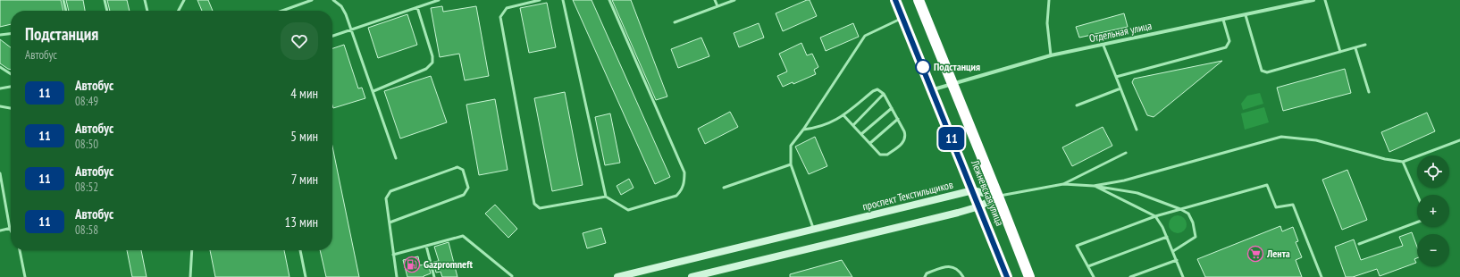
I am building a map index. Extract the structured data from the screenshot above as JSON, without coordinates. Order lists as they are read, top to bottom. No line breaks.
{"streets":{"highway":["Лежневская улица"],"main road":["проспект Текстильщиков"],"street":["Отдельная улица"]},"crossings":[["Отдельная улица","Лежневская улица"],["Лежневская улица","проспект Текстильщиков"]],"places":{"other":["Подстанция"],"supermarket":["Лента"],"fuel station":["Gazpromneft"]},"lines":["bus line 11"],"page":{"on_map":"11","heading":["Подстанция","Автобус"],"list":[{"mark":"11","name":"Автобус","note":"08:49","value":"4 мин"},{"mark":"11","name":"Автобус","note":"08:50","value":"5 мин"},{"mark":"11","name":"Автобус","note":"08:52","value":"7 мин"},{"mark":"11","name":"Автобус","note":"08:58","value":"13 мин"}],"map_buttons":["+","−"]}}
